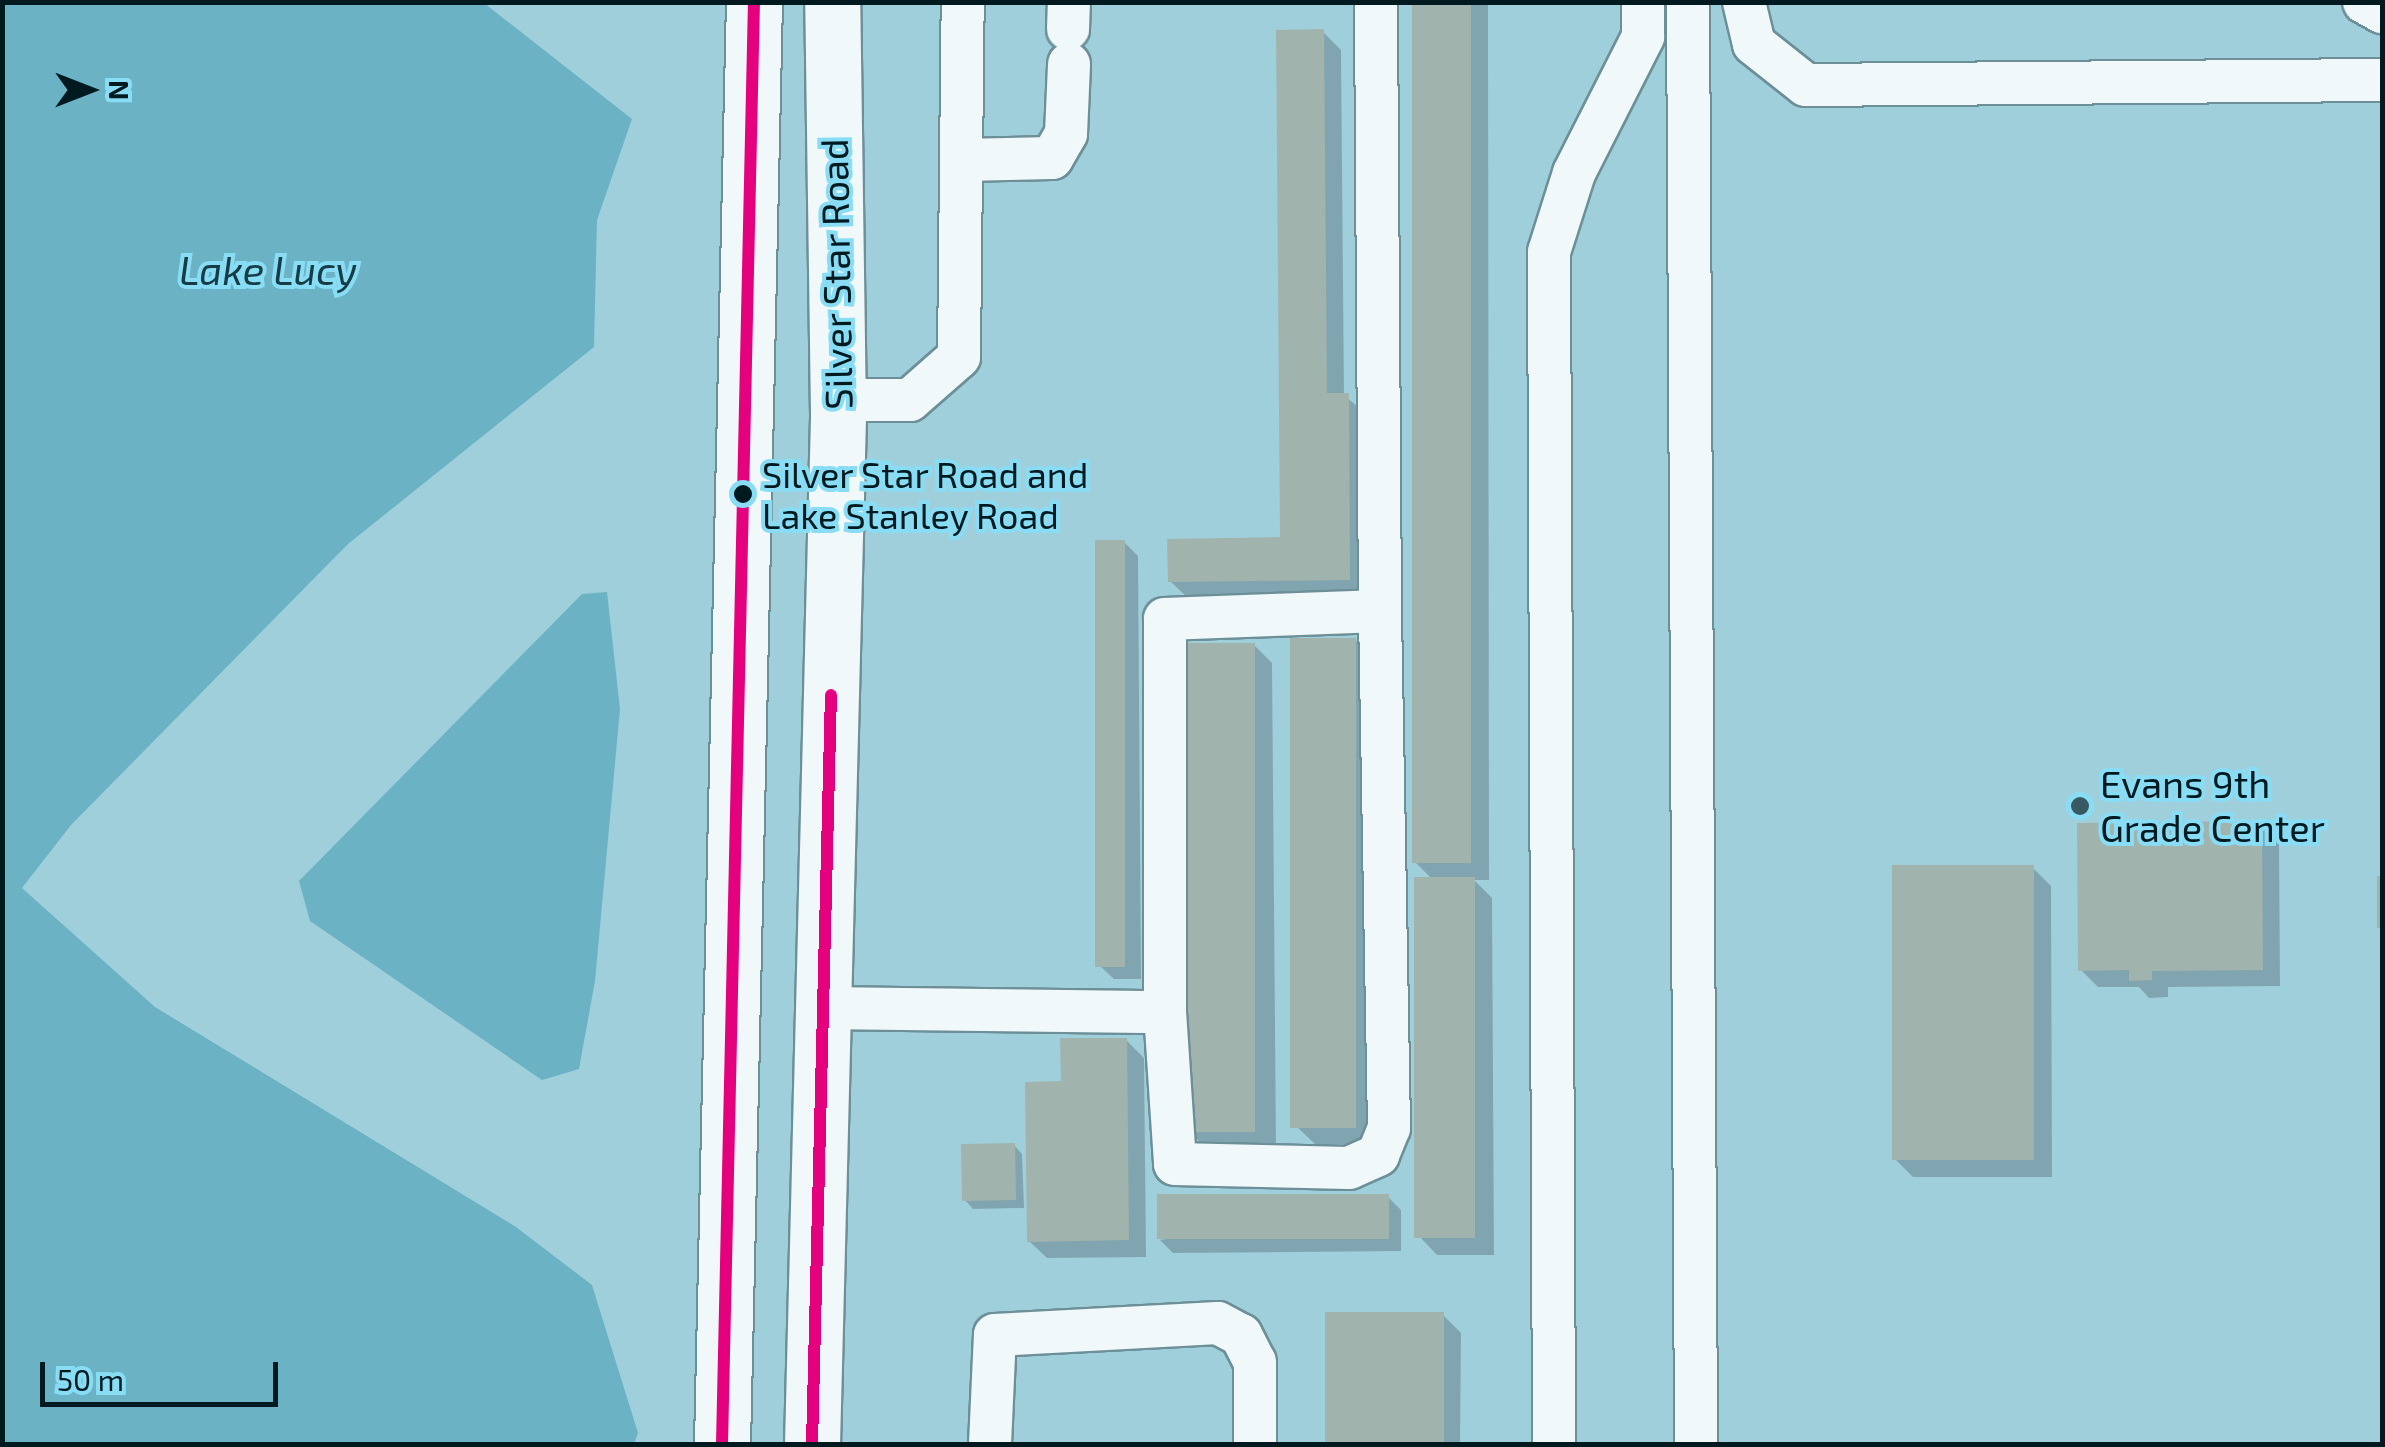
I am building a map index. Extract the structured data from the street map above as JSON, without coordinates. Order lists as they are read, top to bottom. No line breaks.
{"streets":{"main road":["Silver Star Road"]},"water":["Lake Lucy"],"places":["Silver Star Road and Lake Stanley Road","Evans 9th Grade Center"],"scale_bar":"50 m","north":"right"}
